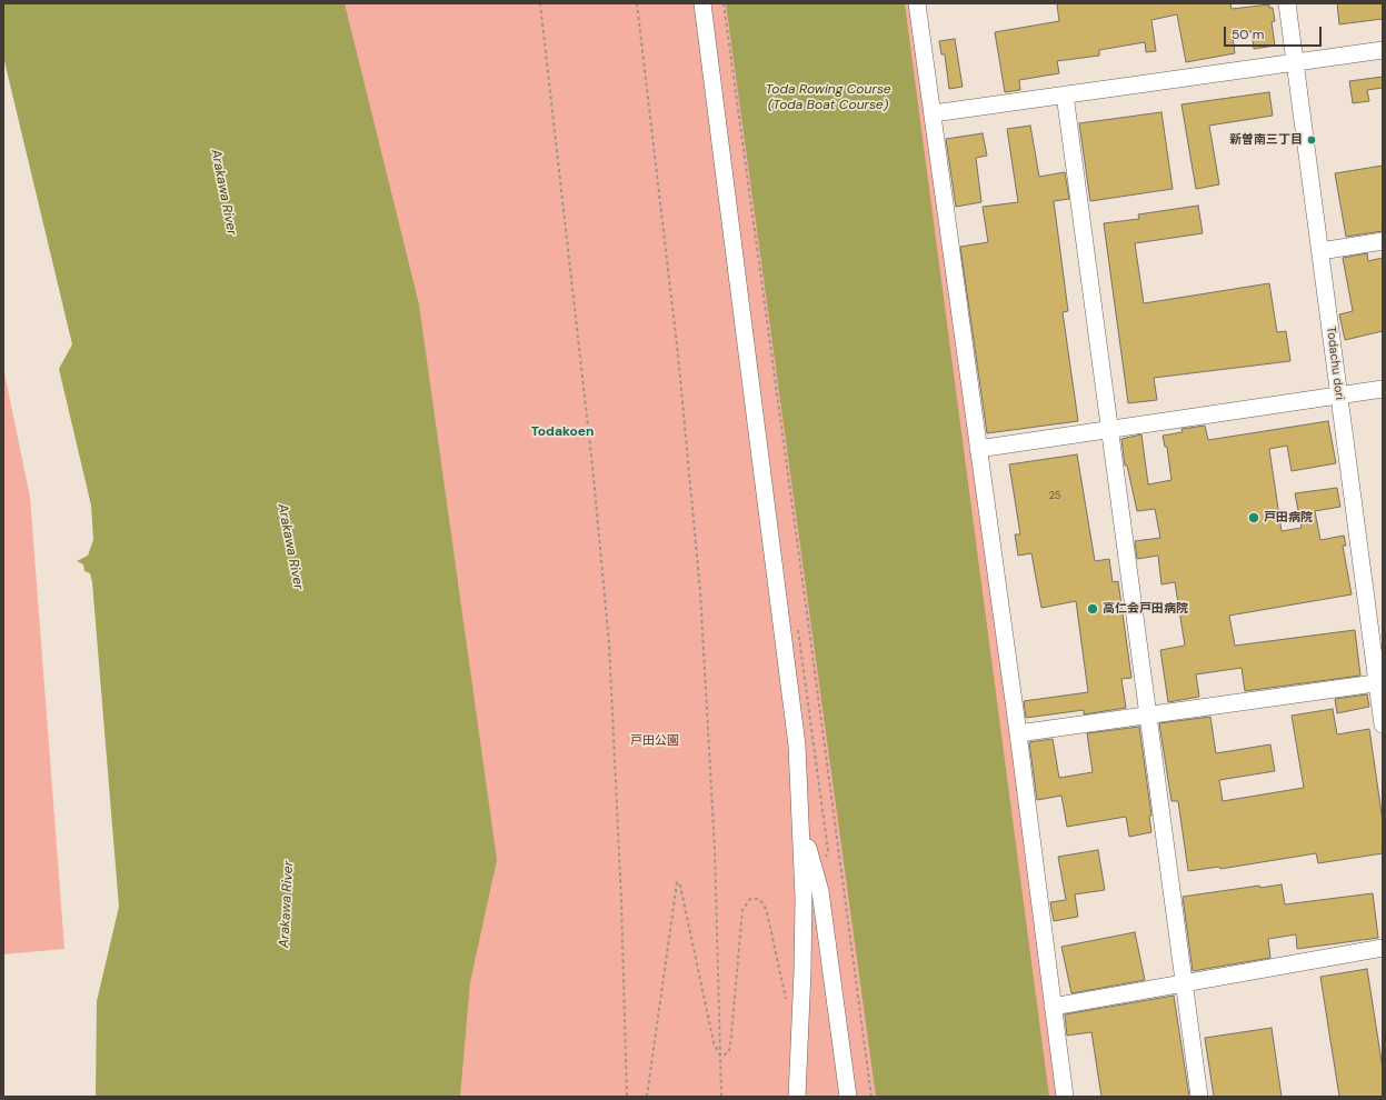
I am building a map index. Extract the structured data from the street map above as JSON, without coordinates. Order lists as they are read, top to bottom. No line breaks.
{"streets":{"street":["Todachu dori"]},"districts":["Todakoen"],"water":["Toda Rowing Course (Toda Boat Course)","Arakawa River"],"parks":["戸田公園"],"places":["新曽南三丁目","戸田病院","高仁会戸田病院"],"house_numbers":["25"],"scale_bar":"50 m"}
